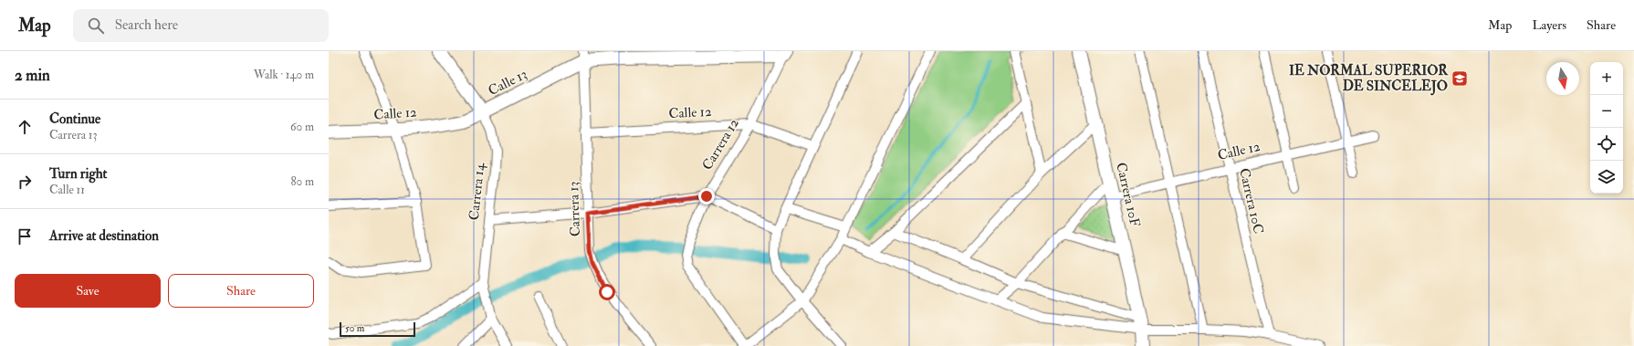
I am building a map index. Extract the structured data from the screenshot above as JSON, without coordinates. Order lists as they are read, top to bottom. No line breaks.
{"streets":{"street":["Calle 13","Calle 12","Carrera 12","Carrera 14","Carrera 10F","Carrera 10C","Carrera 13"]},"crossings":[["Calle 13","Calle 12"],["Calle 13","Carrera 12"],["Calle 13","Carrera 14"],["Calle 13","Carrera 13"],["Calle 12","Carrera 12"],["Calle 12","Carrera 14"],["Calle 12","Carrera 10F"],["Calle 12","Carrera 10C"],["Calle 12","Carrera 13"]],"places":{"school or university":["IE NORMAL SUPERIOR DE SINCELEJO"]},"scale_bar":"50 m","north":"bottom","page":{"header":"Map","search":"Search here","nav":["Map","Layers","Share"],"heading":["2 min","Walk · 140 m"],"map_buttons":["+","−"],"list":[["Continue","Carrera 13","60 m"],["Turn right","Calle 11","80 m"],"Arrive at destination"],"buttons":["Save","Share"],"scale":"50 m"}}
